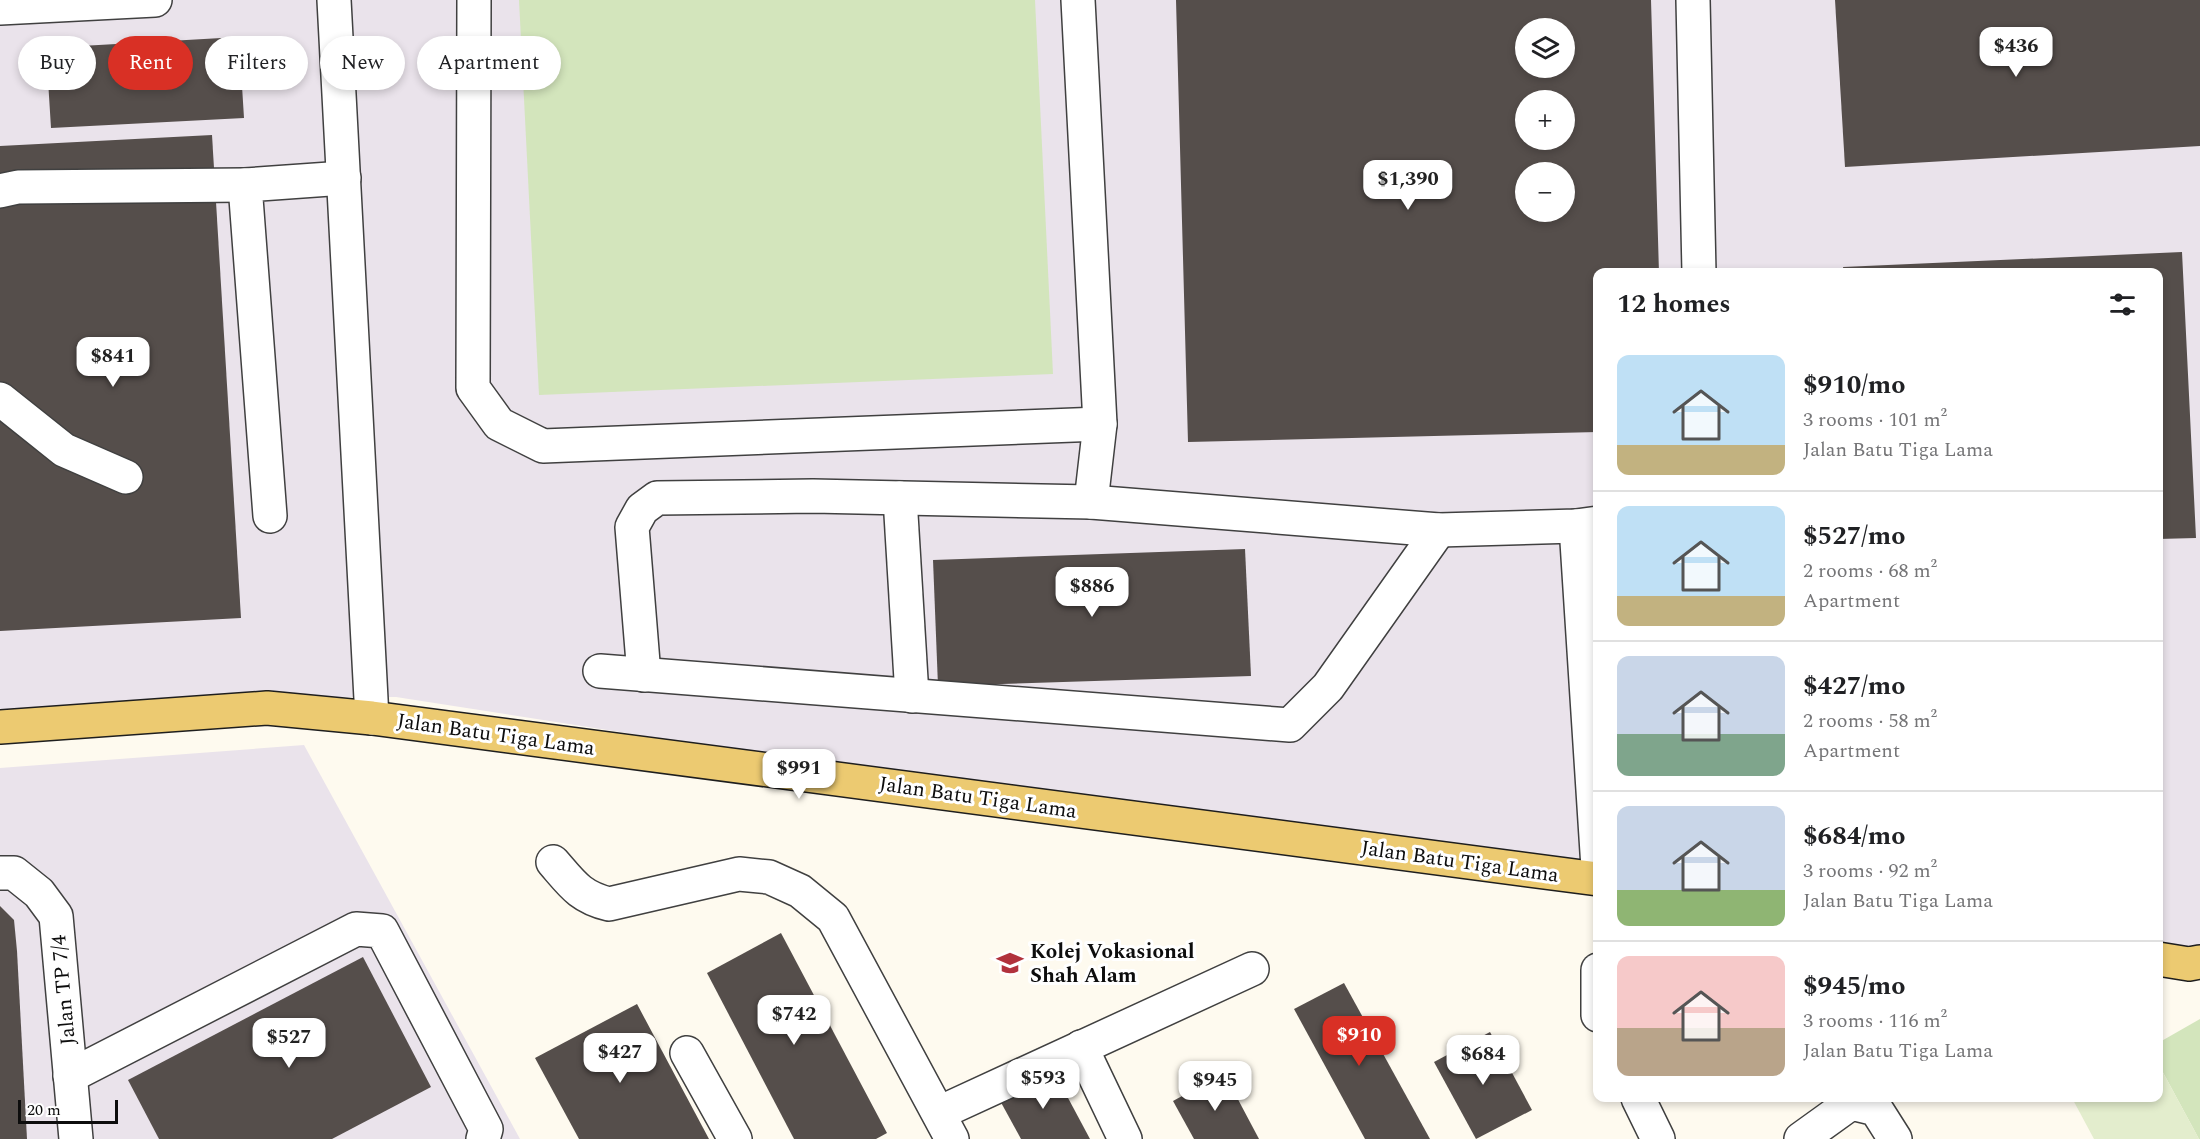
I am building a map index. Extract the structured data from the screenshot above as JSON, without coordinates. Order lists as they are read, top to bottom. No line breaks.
{"streets":{"main road":["Jalan Batu Tiga Lama"],"lane":["Jalan TP 7/4"]},"places":{"school or university":["Kolej Vokasional Shah Alam"]},"scale_bar":"20 m","page":{"map_buttons":["+","−"],"price":["$436","$1,390","$841","$886","$991","$742","$910","$527","$427","$684","$593","$945"],"chip":["Buy","Rent","Filters","New","Apartment"],"heading":"12 homes","list":[{"name":"$910/mo","note":"3 rooms · 101 m² · Jalan Batu Tiga Lama"},{"name":"$527/mo","note":"2 rooms · 68 m² · Apartment"},{"name":"$427/mo","note":"2 rooms · 58 m² · Apartment"},{"name":"$684/mo","note":"3 rooms · 92 m² · Jalan Batu Tiga Lama"},{"name":"$945/mo","note":"3 rooms · 116 m² · Jalan Batu Tiga Lama"}],"scale":"20 m"}}
